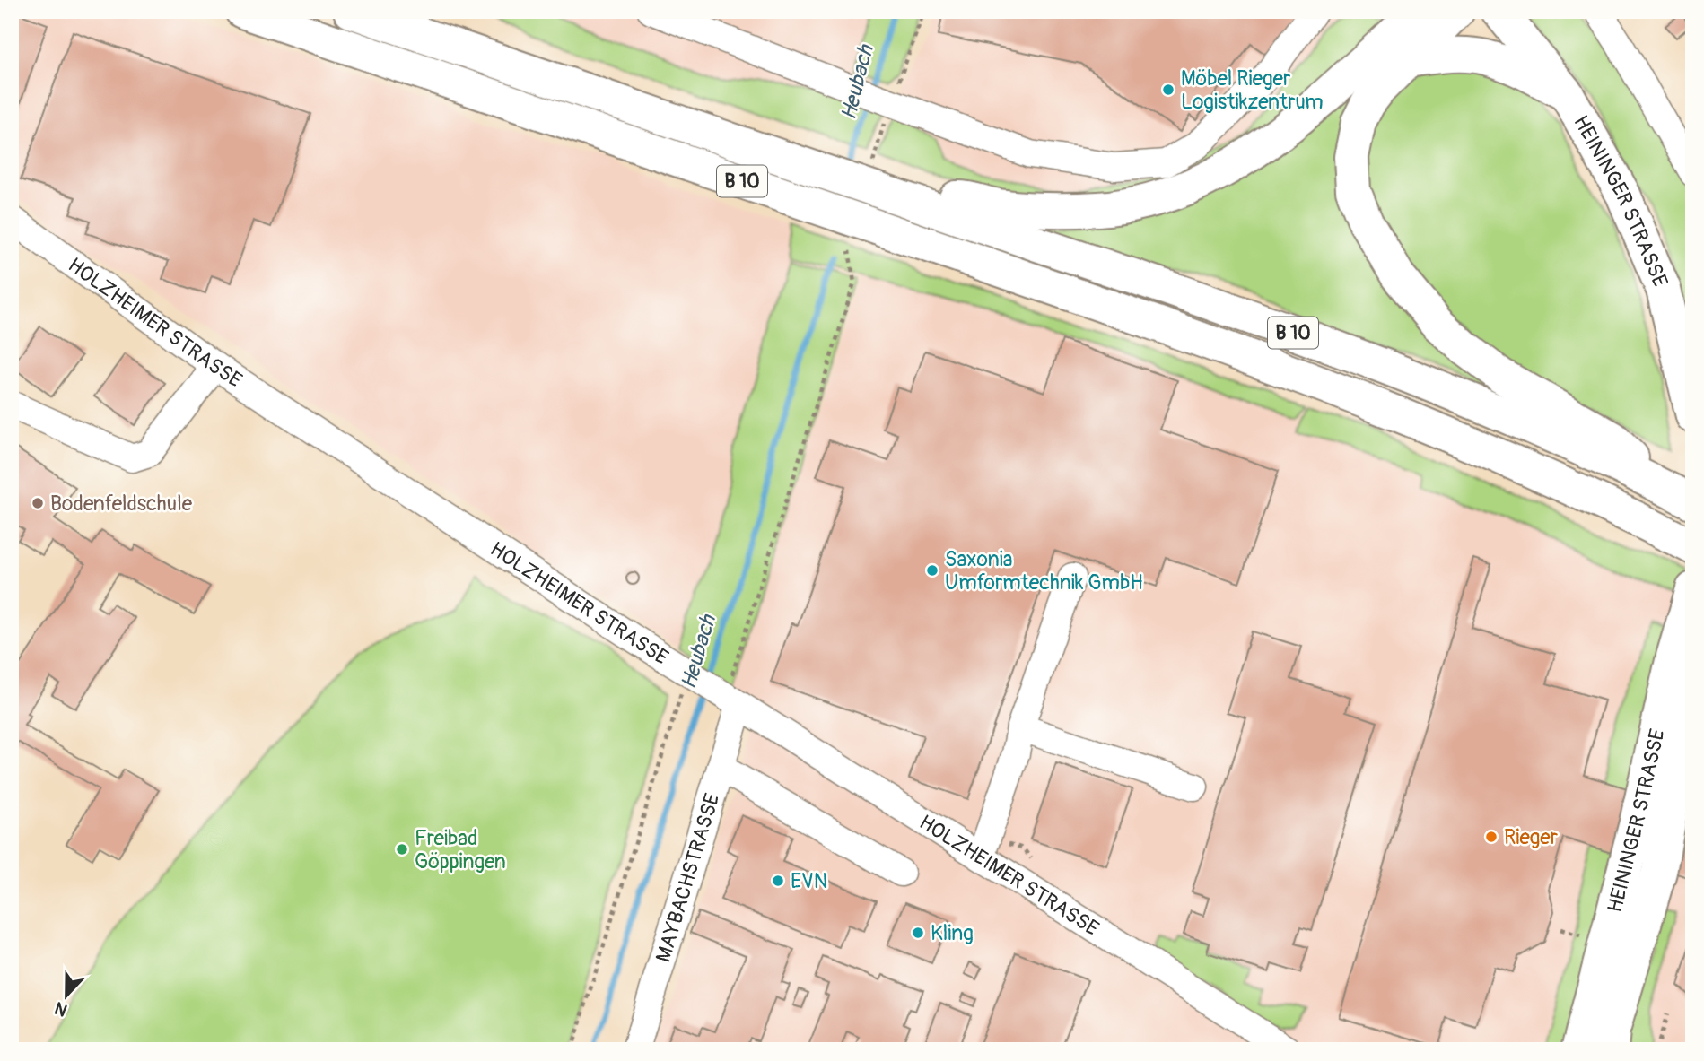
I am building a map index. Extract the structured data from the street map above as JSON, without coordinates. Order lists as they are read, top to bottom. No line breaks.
{"streets":{"main road":["B 10","HEININGER STRASSE"],"street":["HOLZHEIMER STRASSE","MAYBACHSTRASSE"]},"crossings":[["HOLZHEIMER STRASSE","MAYBACHSTRASSE"]],"water":["Heubach"],"places":["Möbel Rieger Logistikzentrum","Bodenfeldschule","Saxonia Umformtechnik GmbH","Rieger","Freibad Göppingen","EVN","Kling"],"north":"bottom"}
